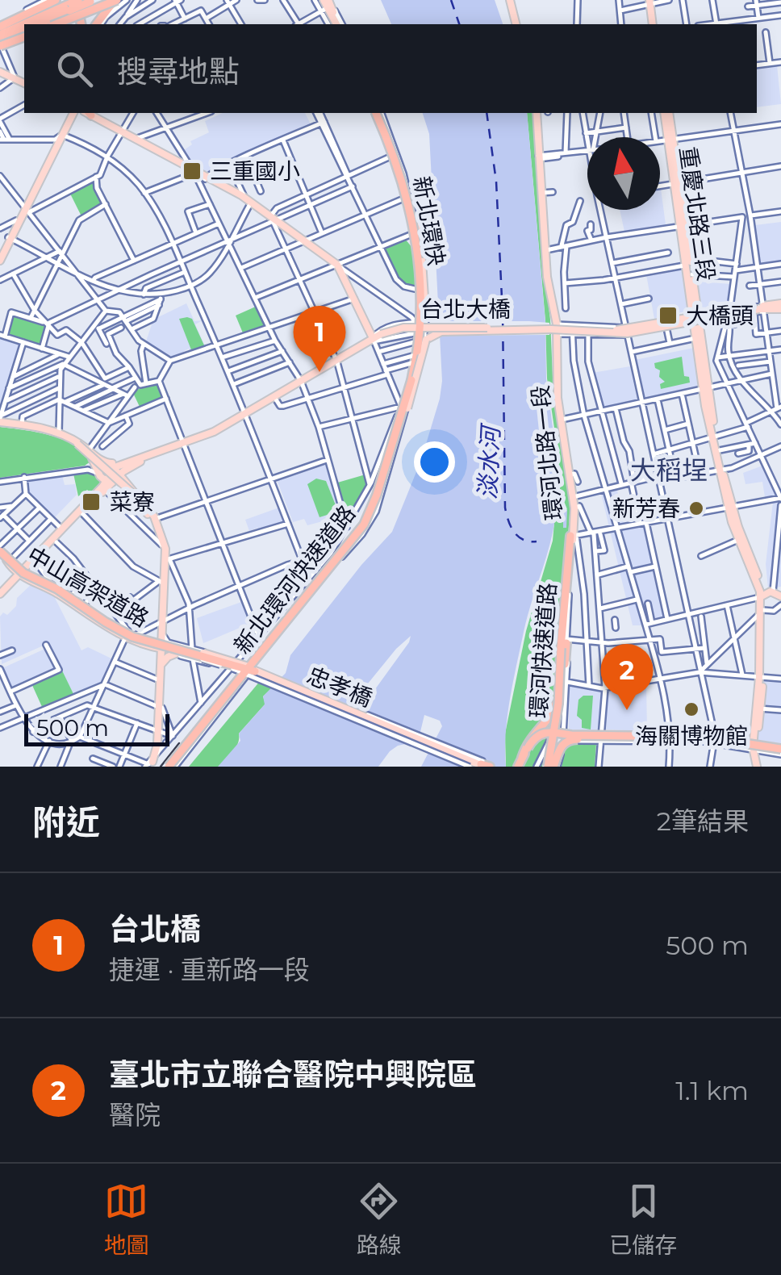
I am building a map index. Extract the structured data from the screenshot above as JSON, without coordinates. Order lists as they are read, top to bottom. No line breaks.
{"streets":{"highway":["新北環快","新北環河快速道路","中山高架道路","環河快速道路"],"main road":["重慶北路三段","台北大橋","環河北路一段","忠孝橋"]},"crossings":[["新北環快","新北環河快速道路"],["台北大橋","環河北路一段"],["環河北路一段","環河快速道路"],["中山高架道路","忠孝橋"]],"districts":["大稻埕"],"water":["淡水河"],"places":{"transit":["三重國小","大橋頭","菜寮"],"other":["新芳春","海關博物館"]},"scale_bar":"500 m","north":"top","page":{"search":"搜尋地點","pins":["1","2"],"scale":"500 m","heading":["附近","2筆結果"],"list":[{"mark":"1","name":"台北橋","note":"捷運 · 重新路一段","value":"500 m"},{"mark":"2","name":"臺北市立聯合醫院中興院區","note":"醫院","value":"1.1 km"}],"nav":["地圖","路線","已儲存"]}}
